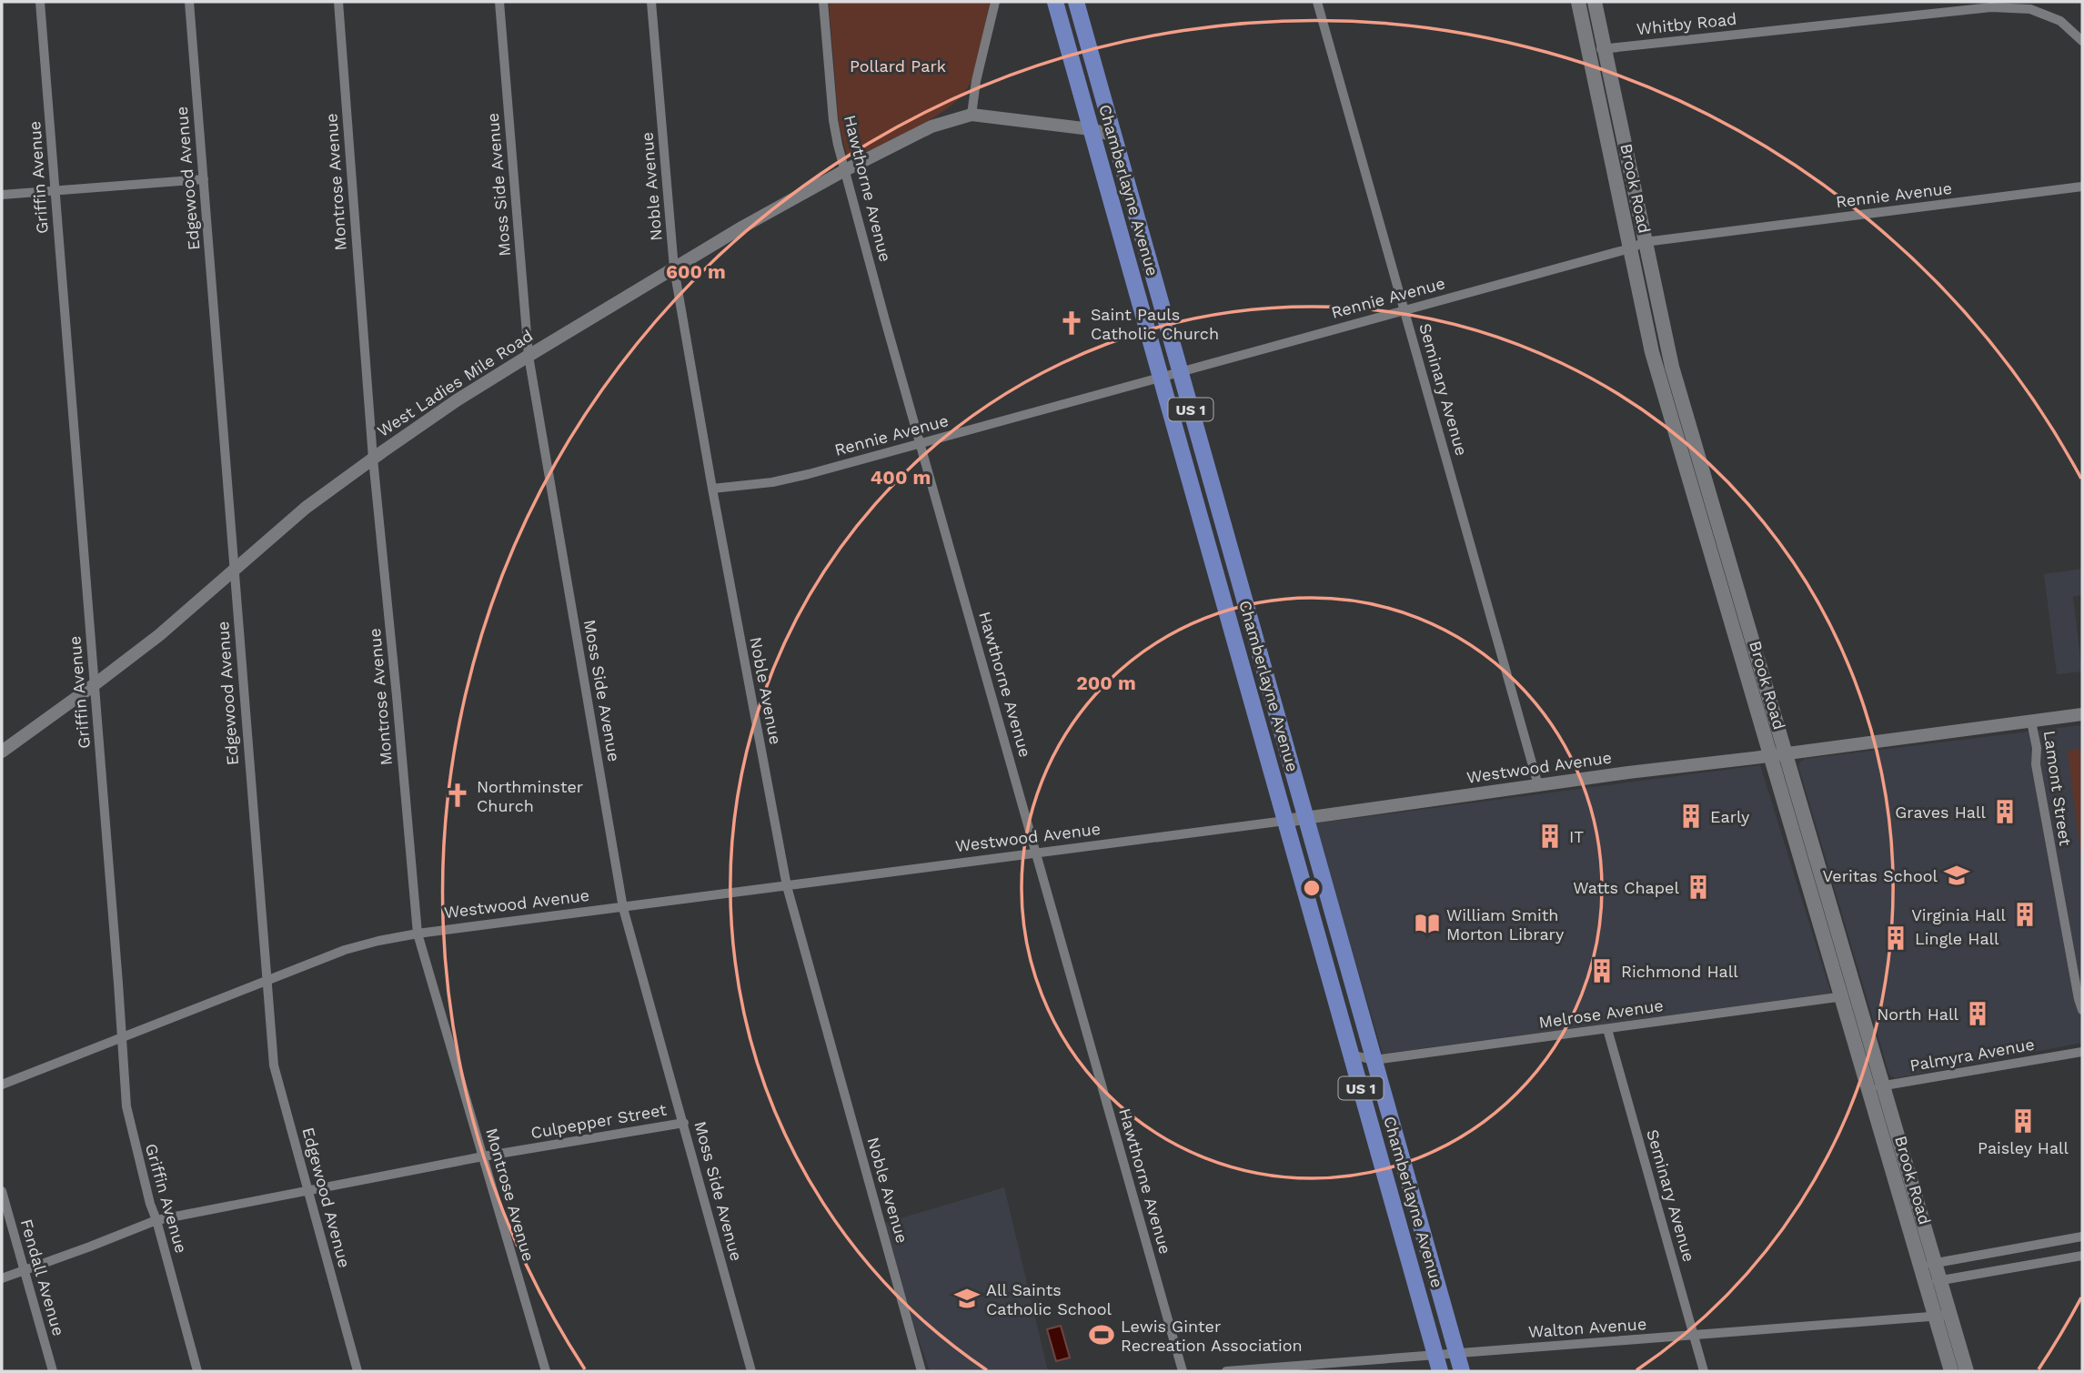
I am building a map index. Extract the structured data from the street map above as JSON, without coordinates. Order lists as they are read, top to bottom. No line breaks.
{"streets":{"main road":["Brook Road","Chamberlayne Avenue","US 1"],"street":["Whitby Road","Griffin Avenue","Edgewood Avenue","Montrose Avenue","Moss Side Avenue","Noble Avenue","Hawthorne Avenue","Rennie Avenue","West Ladies Mile Road","Seminary Avenue","Westwood Avenue","Lamont Street","Melrose Avenue","Palmyra Avenue","Culpepper Street","Fendall Avenue","Walton Avenue"]},"crossings":[["Whitby Road","Brook Road"],["Griffin Avenue","West Ladies Mile Road"],["Griffin Avenue","Westwood Avenue"],["Griffin Avenue","Culpepper Street"],["Edgewood Avenue","West Ladies Mile Road"],["Edgewood Avenue","Westwood Avenue"],["Edgewood Avenue","Culpepper Street"],["Montrose Avenue","West Ladies Mile Road"],["Montrose Avenue","Westwood Avenue"],["Montrose Avenue","Culpepper Street"],["Moss Side Avenue","West Ladies Mile Road"],["Moss Side Avenue","Westwood Avenue"],["Moss Side Avenue","Culpepper Street"],["Noble Avenue","Rennie Avenue"],["Noble Avenue","West Ladies Mile Road"],["Noble Avenue","Westwood Avenue"],["Hawthorne Avenue","Rennie Avenue"],["Hawthorne Avenue","West Ladies Mile Road"],["Hawthorne Avenue","Westwood Avenue"],["Brook Road","Rennie Avenue"],["Brook Road","Westwood Avenue"],["Brook Road","Melrose Avenue"],["Brook Road","Palmyra Avenue"],["Brook Road","Walton Avenue"],["Chamberlayne Avenue","Rennie Avenue"],["Chamberlayne Avenue","West Ladies Mile Road"],["Chamberlayne Avenue","Westwood Avenue"],["Chamberlayne Avenue","Melrose Avenue"],["Chamberlayne Avenue","Walton Avenue"],["Rennie Avenue","Seminary Avenue"],["Seminary Avenue","Westwood Avenue"],["Seminary Avenue","Melrose Avenue"],["Seminary Avenue","Walton Avenue"],["Westwood Avenue","Lamont Street"],["Culpepper Street","Fendall Avenue"]],"parks":["Pollard Park"],"places":{"church":["Saint Pauls Catholic Church","Northminster Church"],"building":["Graves Hall","Early","IT","Watts Chapel","Virginia Hall","Lingle Hall","Richmond Hall","North Hall","Paisley Hall"],"school or university":["Veritas School","All Saints Catholic School"],"library":["William Smith Morton Library"],"sports":["Lewis Ginter Recreation Association"]},"rings":["600 m","400 m","200 m"]}
